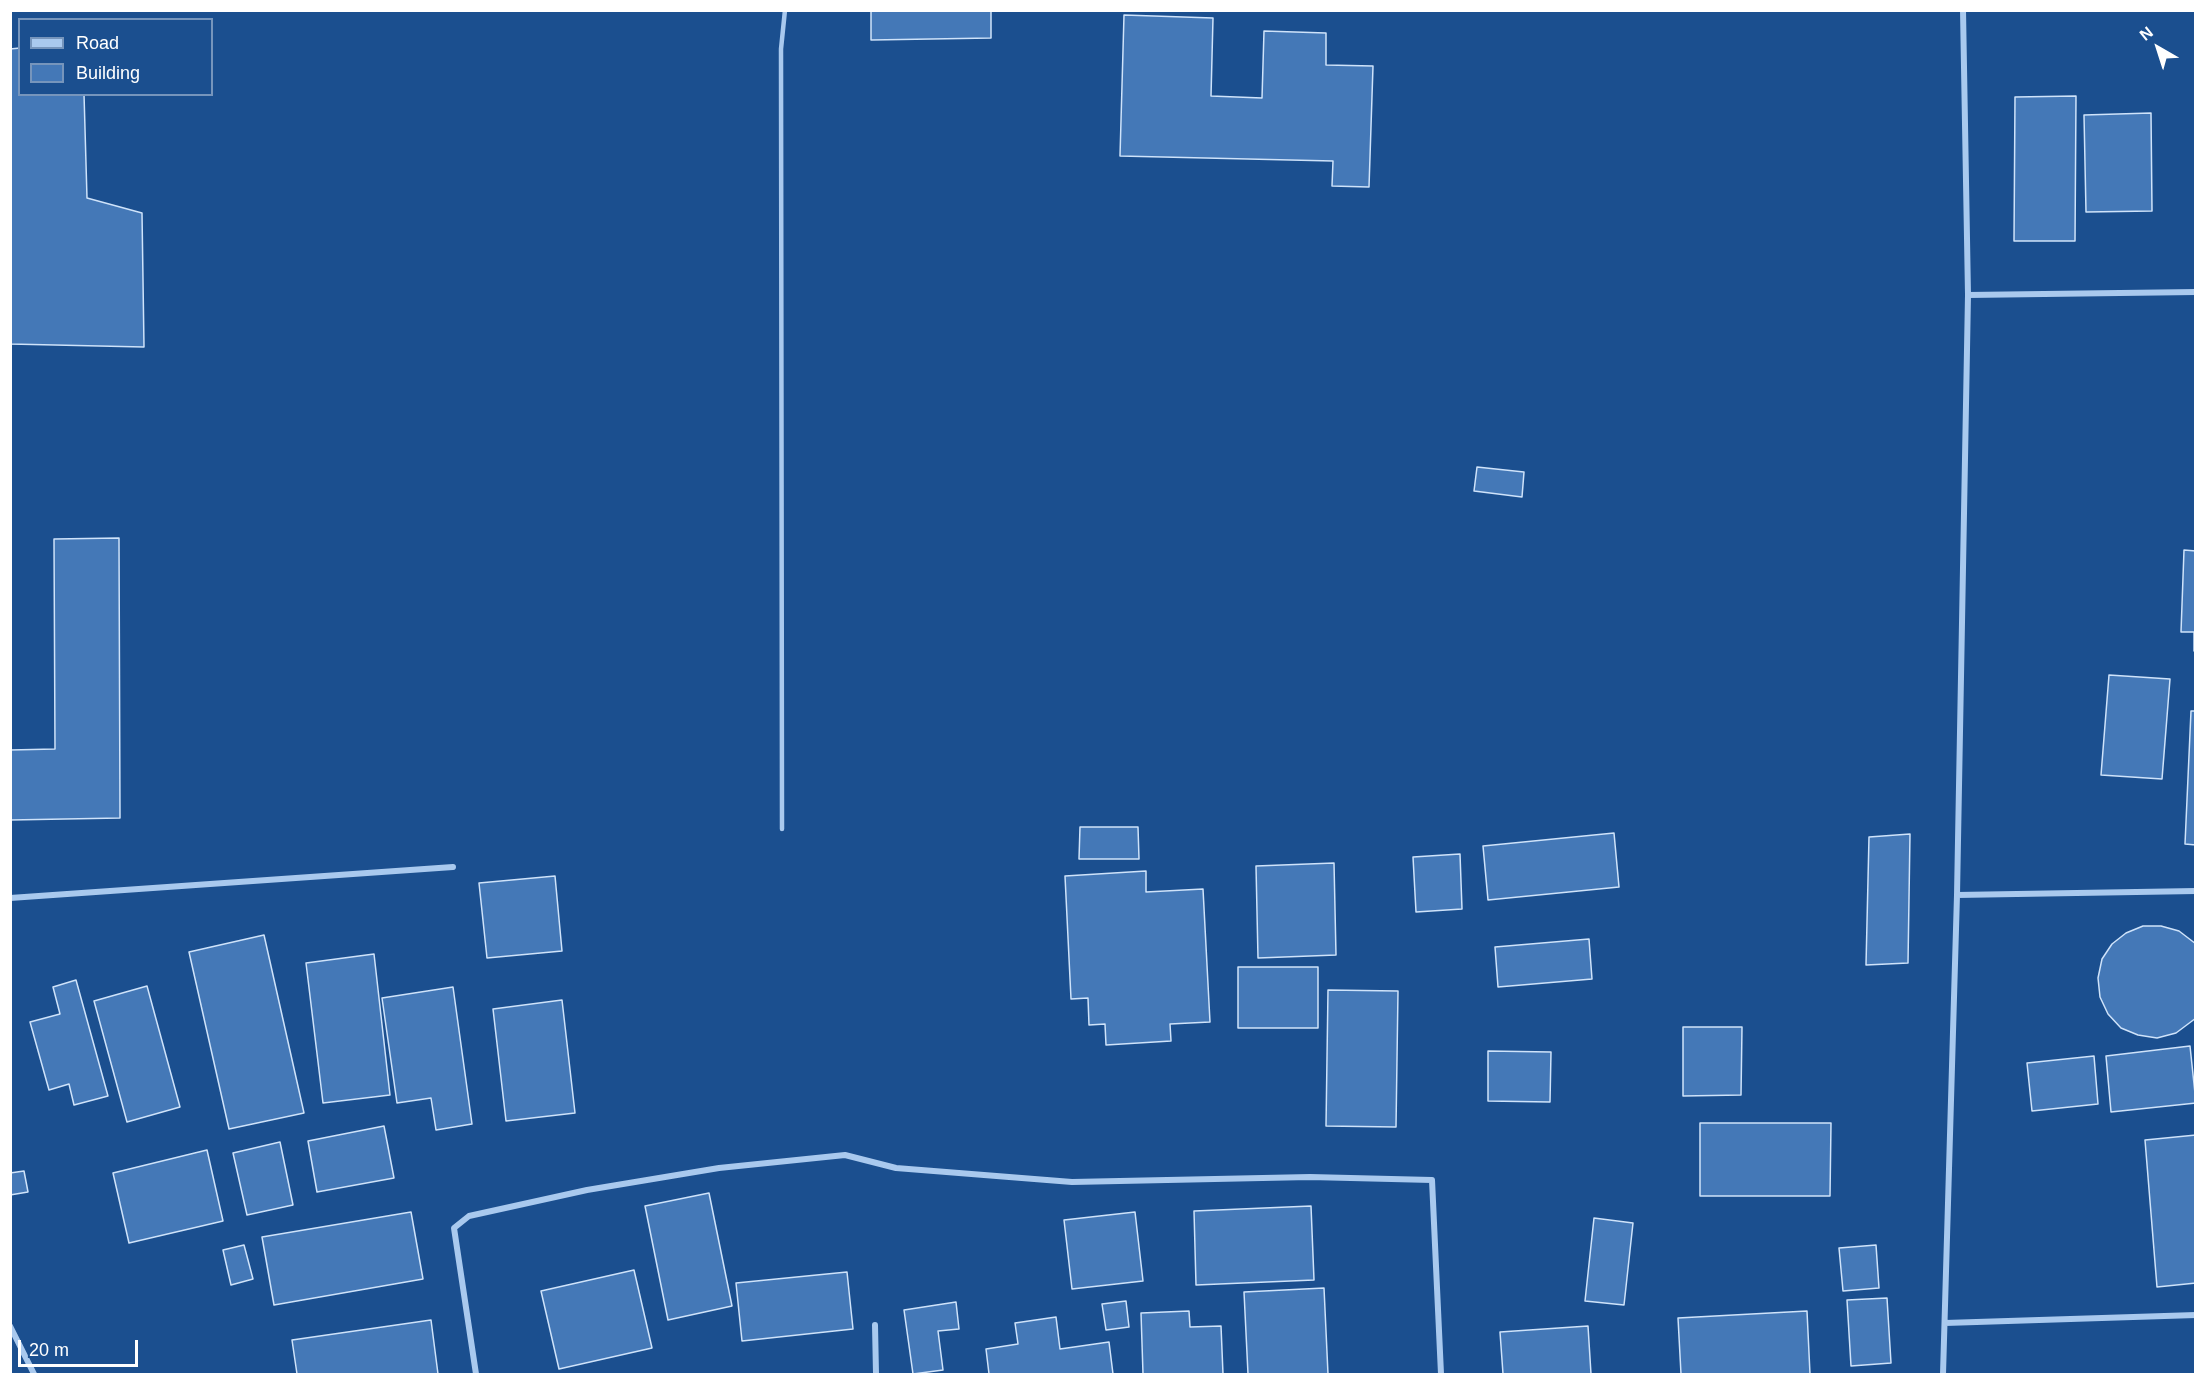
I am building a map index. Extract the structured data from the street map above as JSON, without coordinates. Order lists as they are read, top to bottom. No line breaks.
{"legend":["Road","Building"],"scale_bar":"20 m","north":"top left"}
